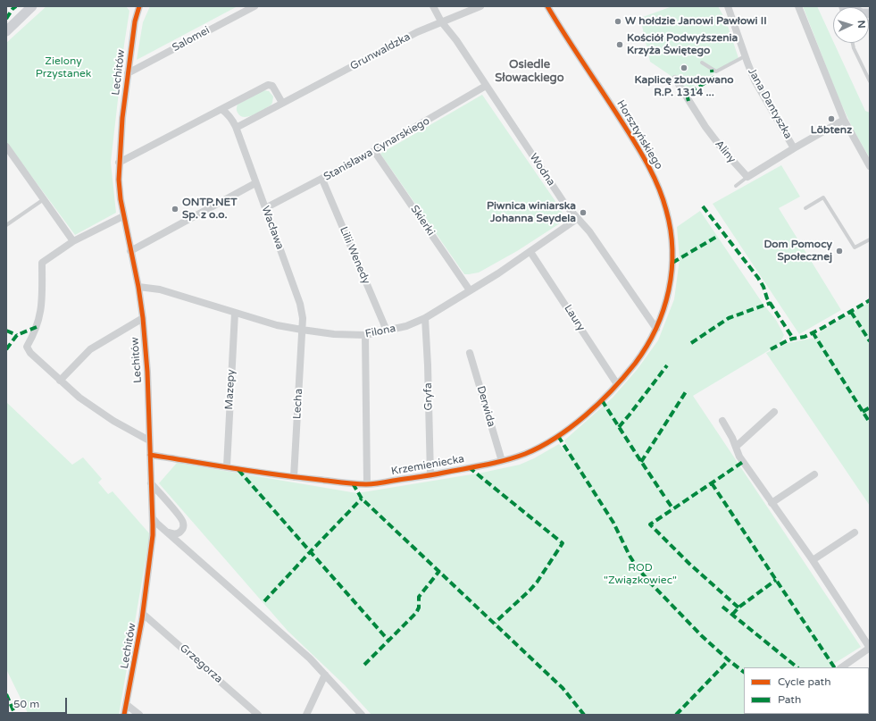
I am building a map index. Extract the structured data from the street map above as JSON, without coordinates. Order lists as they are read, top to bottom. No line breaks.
{"streets":{"street":["Salomei","Grunwaldzka","Lechitów","Jana Dantyszka","Horsztyńskiego","Stanisława Cynarskiego","Aliny","Wodna","Skierki","Wacława","Lilii Wenedy","Laury","Filona","Mazepy","Gryfa","Lecha","Derwida","Krzemieniecka","Grzegorza"]},"crossings":[["Salomei","Lechitów"],["Grunwaldzka","Wodna"],["Grunwaldzka","Wacława"],["Lechitów","Filona"],["Lechitów","Krzemieniecka"],["Lechitów","Grzegorza"],["Horsztyńskiego","Wodna"],["Horsztyńskiego","Krzemieniecka"],["Stanisława Cynarskiego","Wodna"],["Stanisława Cynarskiego","Skierki"],["Stanisława Cynarskiego","Wacława"],["Stanisława Cynarskiego","Lilii Wenedy"],["Wodna","Filona"],["Wodna","Krzemieniecka"],["Skierki","Filona"],["Wacława","Filona"],["Wacława","Lecha"],["Lilii Wenedy","Filona"],["Laury","Filona"],["Laury","Krzemieniecka"],["Filona","Mazepy"],["Filona","Gryfa"],["Filona","Lecha"],["Mazepy","Krzemieniecka"],["Gryfa","Krzemieniecka"],["Lecha","Krzemieniecka"],["Derwida","Krzemieniecka"]],"districts":["Osiedle Słowackiego"],"parks":["Zielony Przystanek","ROD \"Związkowiec\""],"places":["W hołdzie Janowi Pawłowi II","Kościół Podwyższenia Krzyża Świętego","Kaplicę zbudowano R.P. 1314 ...","Löbtenz","ONTP.NET Sp. z o.o.","Piwnica winiarska Johanna Seydela","Dom Pomocy Społecznej"],"legend":["Cycle path","Path"],"scale_bar":"50 m","north":"right"}
